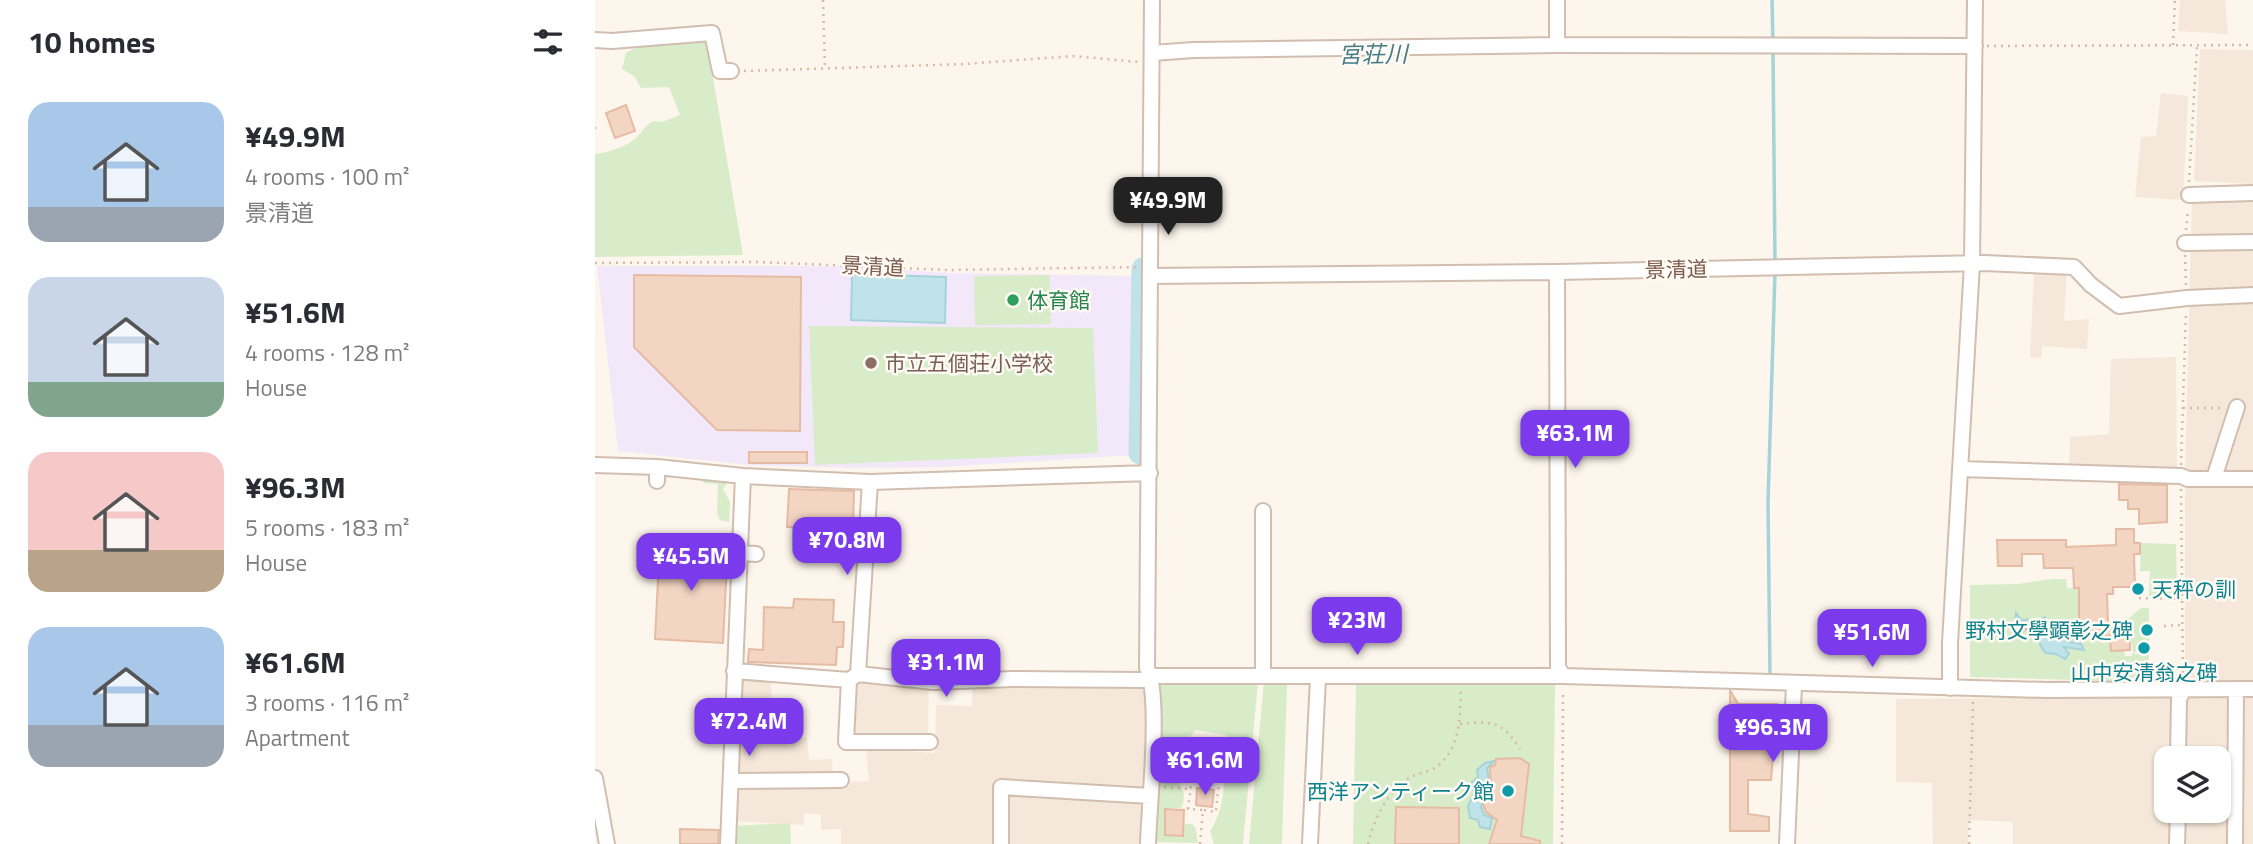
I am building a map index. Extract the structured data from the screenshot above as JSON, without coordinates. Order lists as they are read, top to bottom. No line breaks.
{"streets":{"street":["景清道"]},"water":["宮荘川"],"places":["体育館","市立五個荘小学校","天秤の訓","野村文學顕彰之碑","山中安清翁之碑","西洋アンティーク館"],"page":{"heading":"10 homes","list":[{"name":"¥49.9M","note":"4 rooms · 100 m² · 景清道"},{"name":"¥51.6M","note":"4 rooms · 128 m² · House"},{"name":"¥96.3M","note":"5 rooms · 183 m² · House"},{"name":"¥61.6M","note":"3 rooms · 116 m² · Apartment"}],"price":["¥49.9M","¥63.1M","¥70.8M","¥45.5M","¥23M","¥51.6M","¥31.1M","¥72.4M","¥96.3M","¥61.6M"]}}
